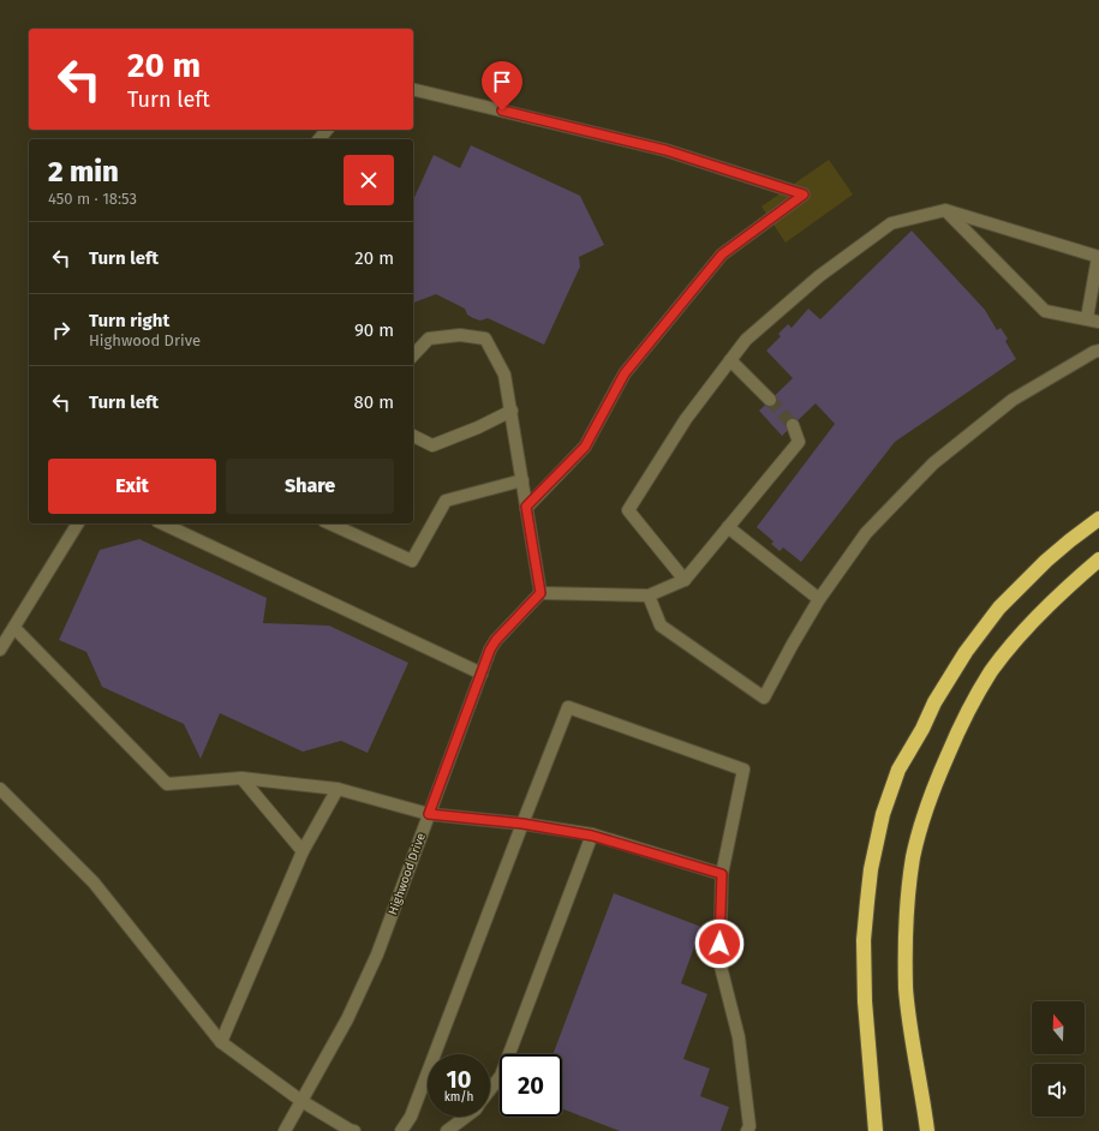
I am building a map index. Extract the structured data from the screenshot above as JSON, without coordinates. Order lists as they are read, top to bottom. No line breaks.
{"streets":{"street":["Highwood Drive"]},"north":"top","page":{"turn":["20 m","Turn left"],"heading":["2 min","450 m · 18:53"],"list":[{"name":"Turn left","value":"20 m"},{"name":"Turn right","note":"Highwood Drive","value":"90 m"},{"name":"Turn left","value":"80 m"}],"buttons":["Exit","Share"],"speed":"10 km/h","limit":"20"}}
